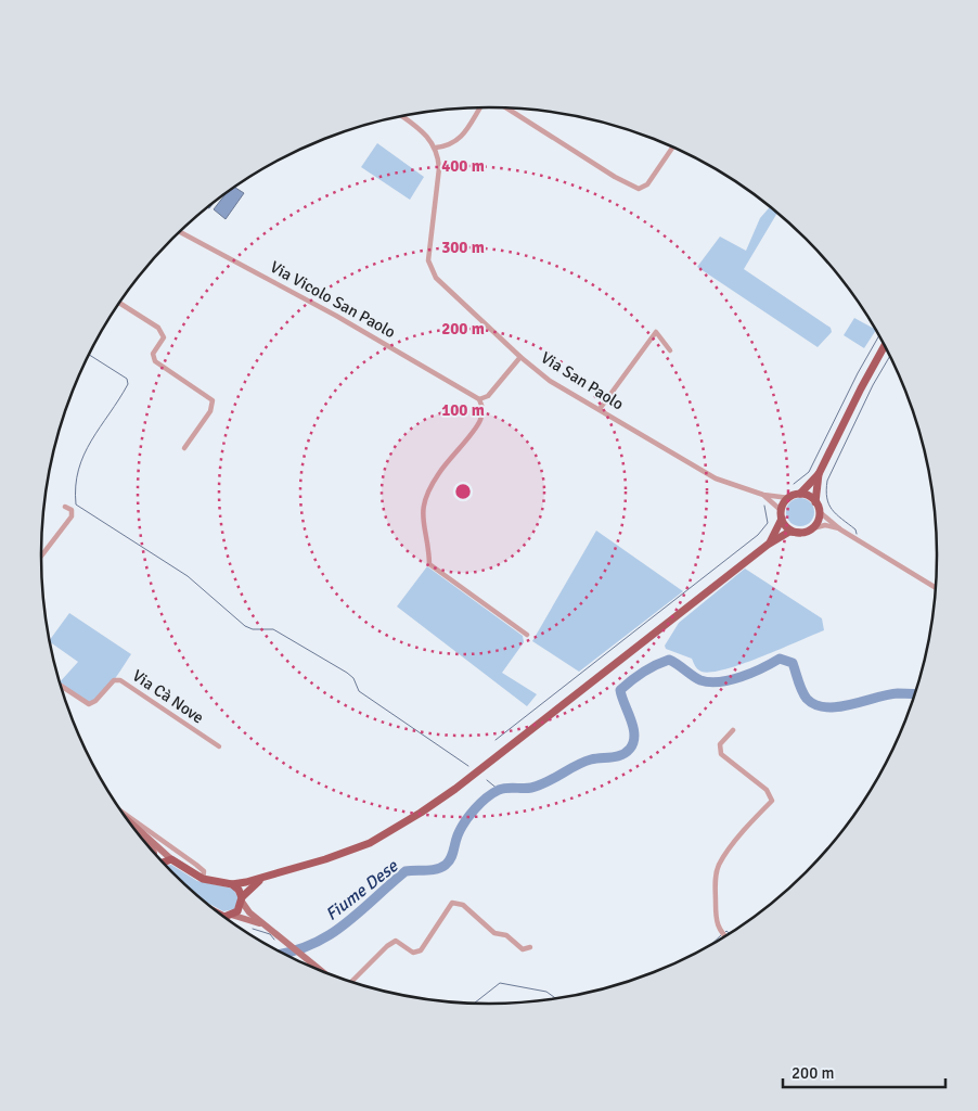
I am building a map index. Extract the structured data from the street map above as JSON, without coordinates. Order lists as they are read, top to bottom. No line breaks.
{"streets":{"street":["Via Vicolo San Paolo","Via San Paolo","Via Cà Nove"]},"water":["Fiume Dese"],"scale_bar":"200 m","rings":["400 m","300 m","200 m","100 m"]}
